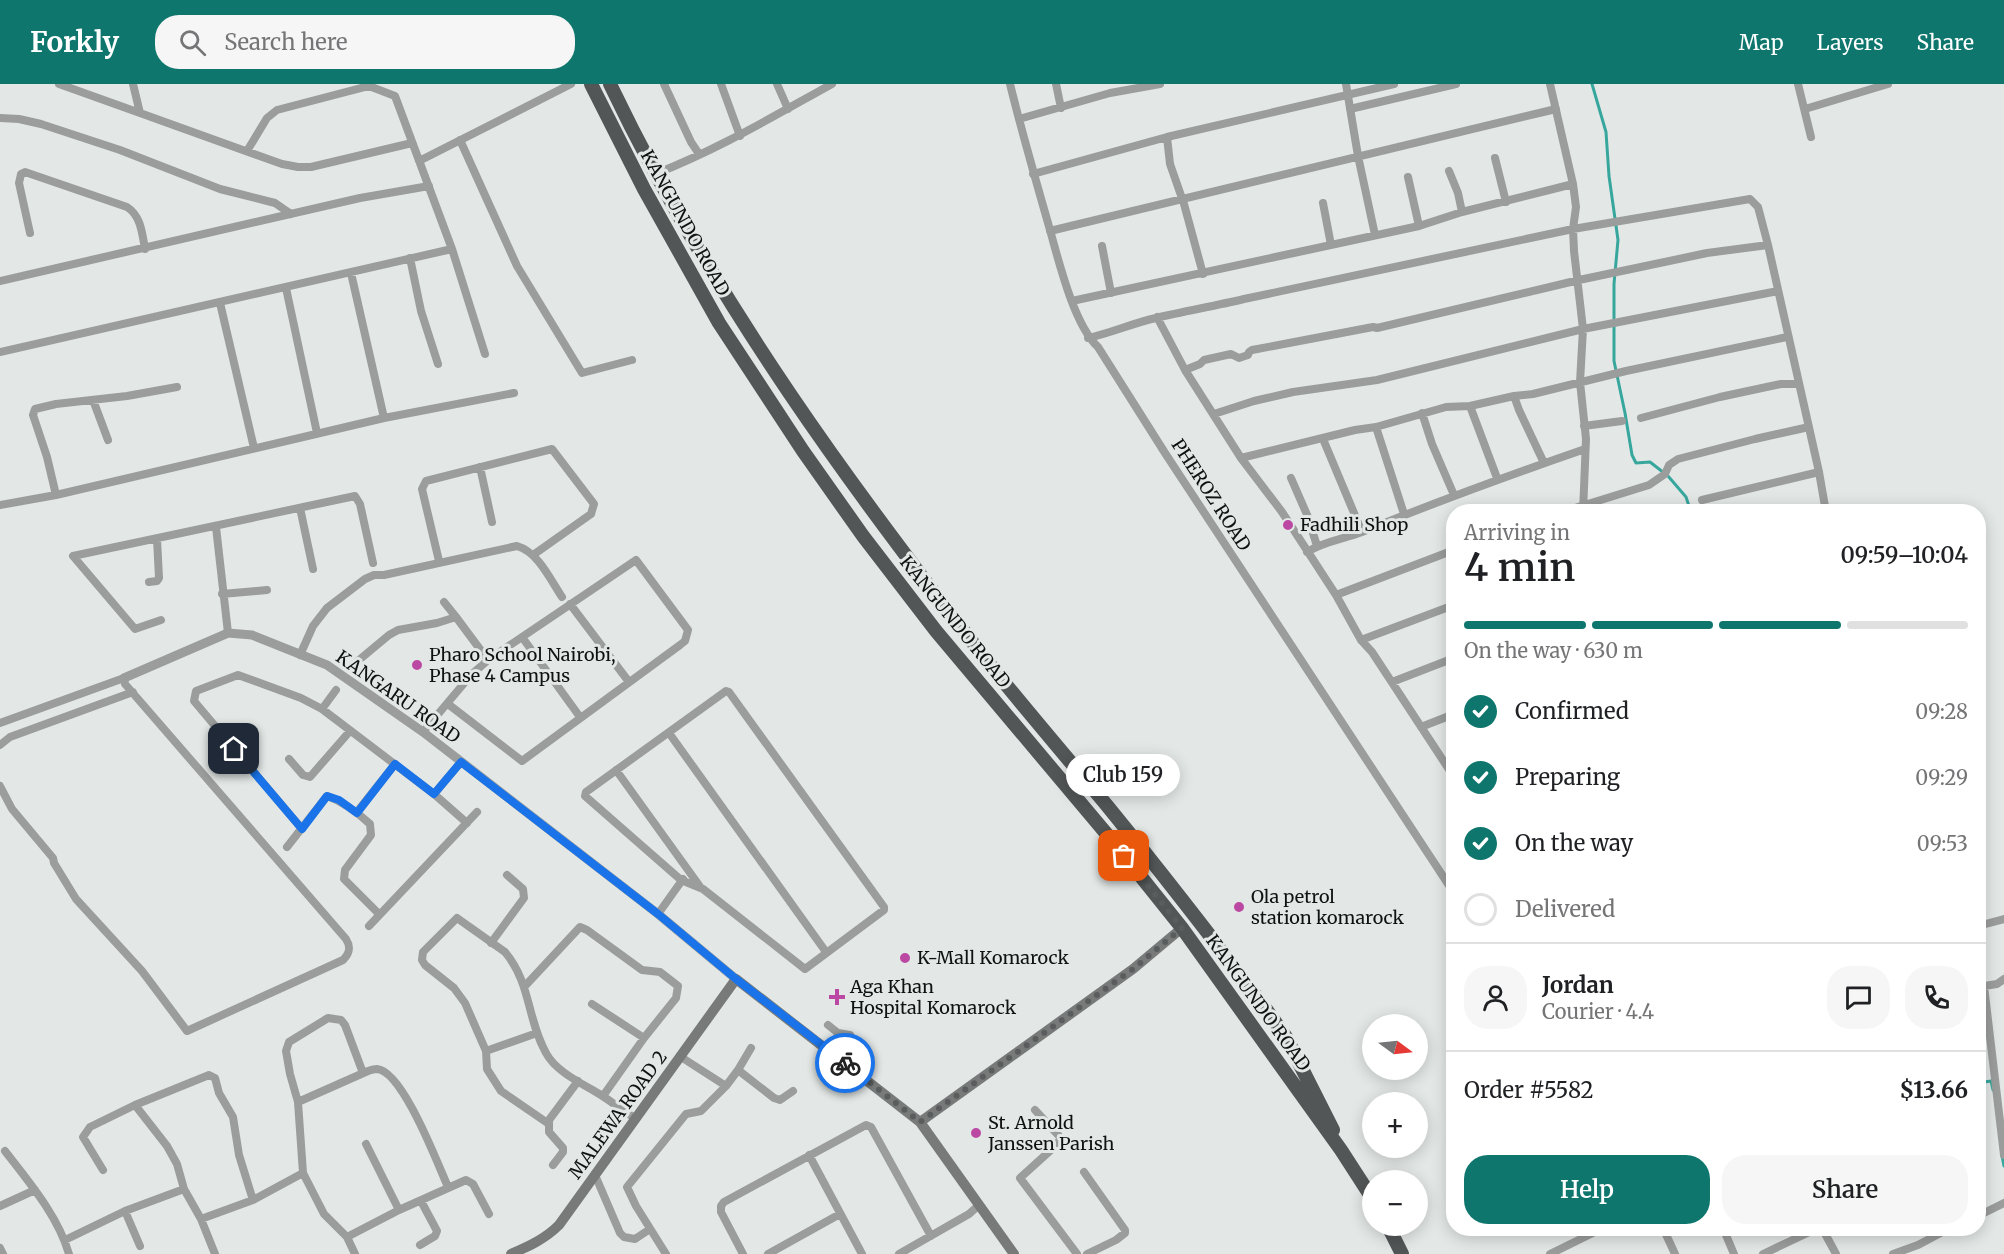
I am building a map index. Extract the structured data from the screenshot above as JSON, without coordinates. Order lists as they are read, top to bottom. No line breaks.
{"streets":{"highway":["KANGUNDO ROAD"],"main road":["KANGARU ROAD","MALEWA ROAD 2"],"street":["PHEROZ ROAD"]},"crossings":[["KANGARU ROAD","MALEWA ROAD 2"]],"places":{"other":["Fadhili Shop","Pharo School Nairobi, Phase 4 Campus","Club 159","Ola petrol station komarock","K-Mall Komarock","St. Arnold Janssen Parish"],"health":["Aga Khan Hospital Komarock"]},"north":"right","page":{"header":"Forkly","search":"Search here","nav":["Map","Layers","Share"],"heading":["4 min","Arriving in","09:59–10:04"],"panel":["Jordan","Courier · 4.4","Order #5582","$13.66"],"bar":"On the way · 630 m","list":[["Confirmed","09:28"],["Preparing","09:29"],["On the way","09:53"],"Delivered"],"bubble":"Club 159","map_buttons":["+","−"],"buttons":["Help","Share"]}}
